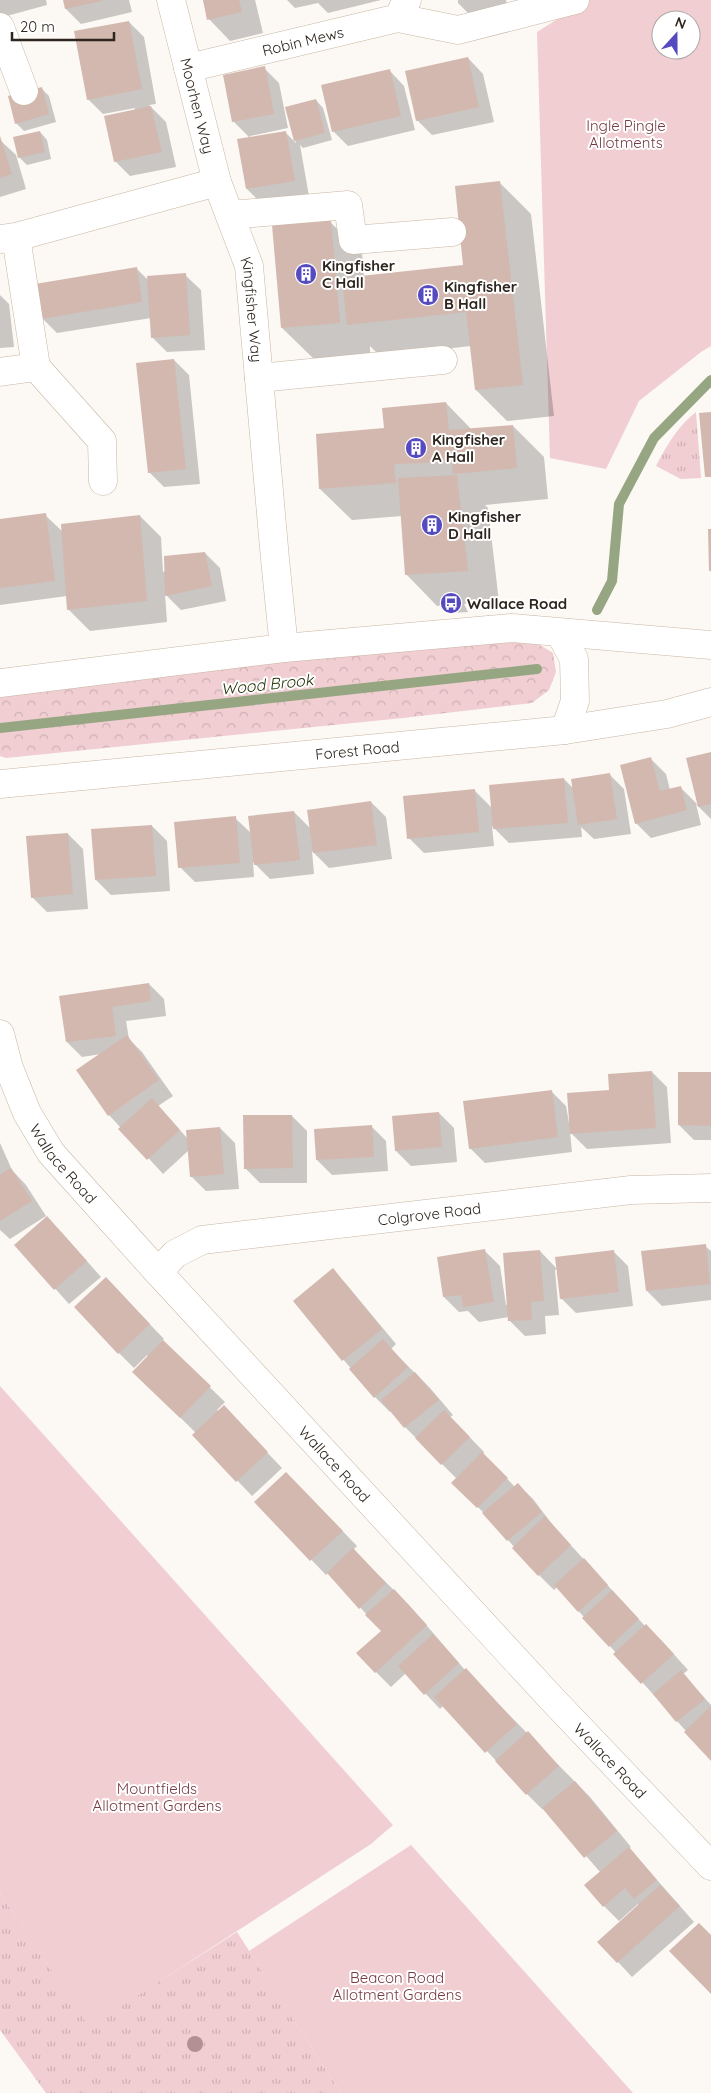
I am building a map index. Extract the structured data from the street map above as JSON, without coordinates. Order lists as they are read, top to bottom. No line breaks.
{"streets":{"street":["Robin Mews","Moorhen Way","Kingfisher Way","Forest Road","Wallace Road","Colgrove Road"]},"crossings":[["Robin Mews","Moorhen Way"],["Moorhen Way","Kingfisher Way"],["Wallace Road","Colgrove Road"]],"water":["Wood Brook"],"parks":["Ingle Pingle Allotments","Mountfields Allotment Gardens","Beacon Road Allotment Gardens"],"places":{"building":["Kingfisher C Hall","Kingfisher B Hall","Kingfisher A Hall","Kingfisher D Hall"],"bus stop":["Wallace Road"]},"scale_bar":"20 m","north":"top"}
